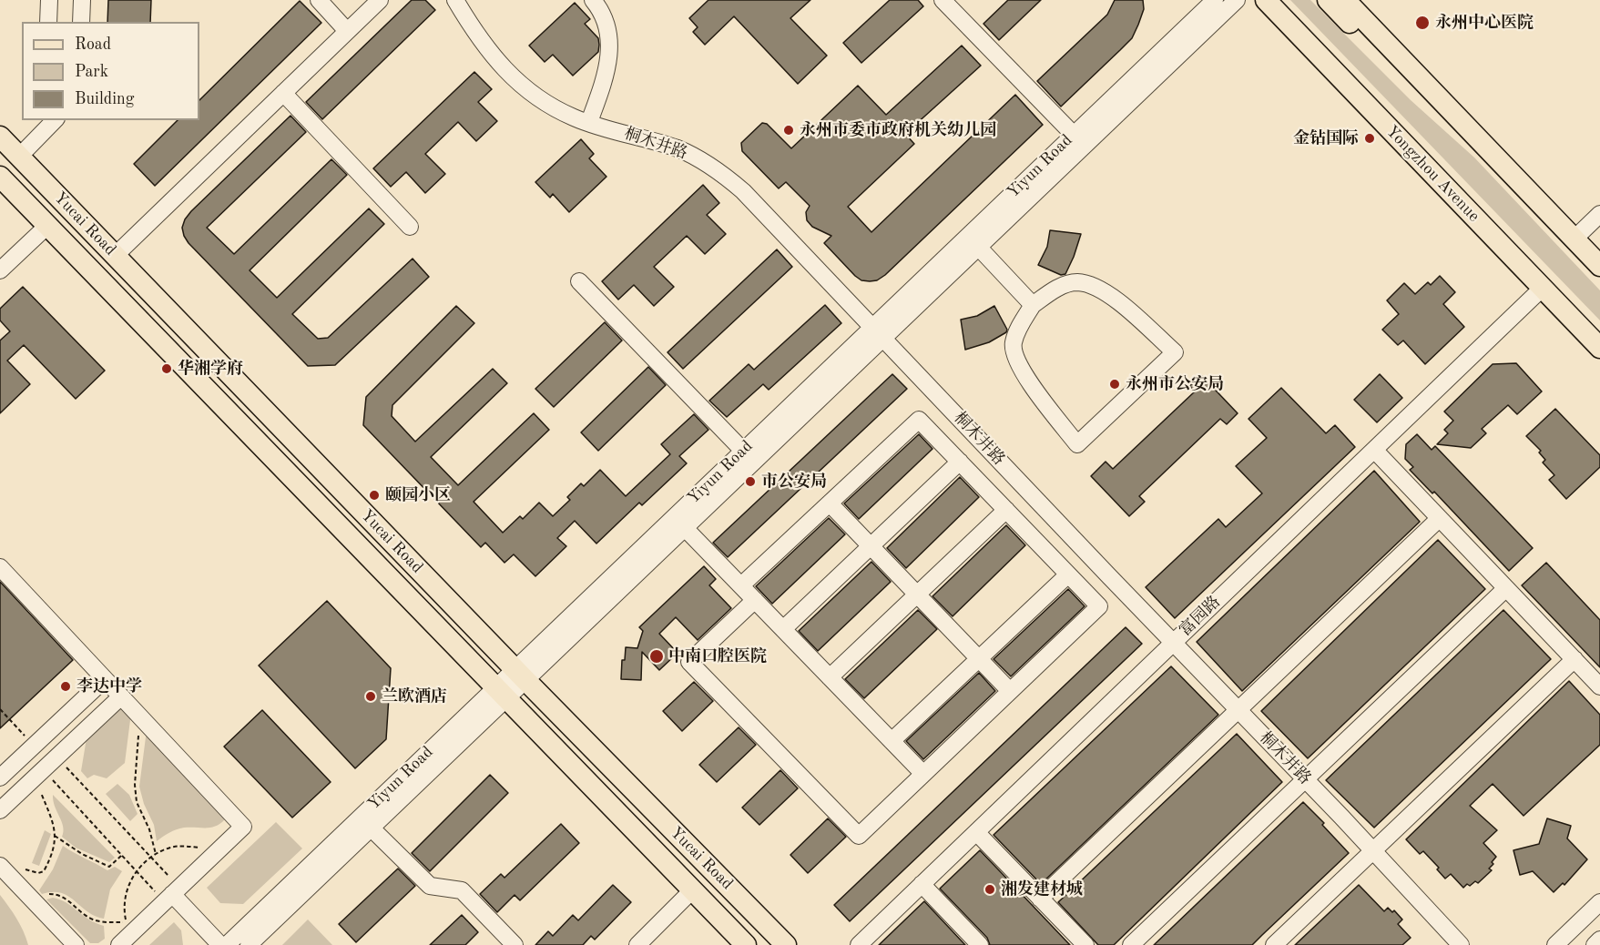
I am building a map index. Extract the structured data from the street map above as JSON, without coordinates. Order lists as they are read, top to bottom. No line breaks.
{"streets":{"main road":["Yongzhou Avenue","Yucai Road"],"street":["桐木井路","Yiyun Road","富园路"]},"crossings":[["桐木井路","Yiyun Road"],["桐木井路","富园路"],["Yiyun Road","Yucai Road"],["Yongzhou Avenue","富园路"]],"places":["永州中心医院","永州市委市政府机关幼儿园","金钻国际","华湘学府","永州市公安局","市公安局","颐园小区","中南口腔医院","李达中学","兰欧酒店","湘发建材城"],"legend":["Road","Park","Building"]}
